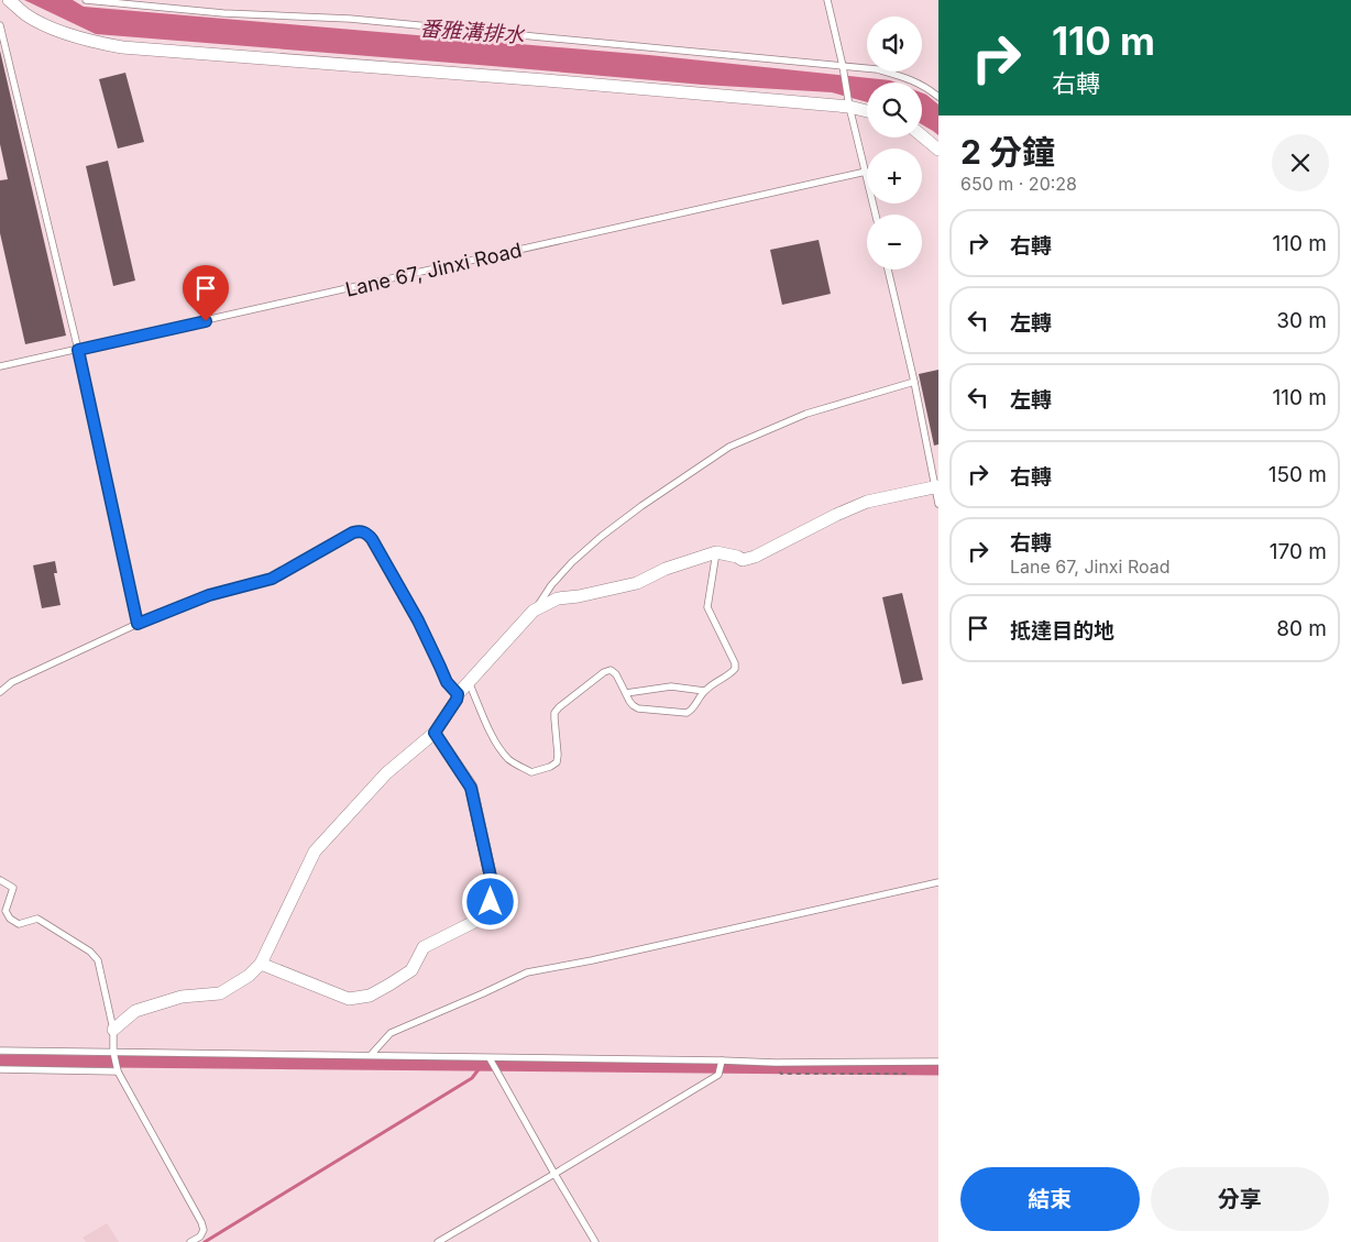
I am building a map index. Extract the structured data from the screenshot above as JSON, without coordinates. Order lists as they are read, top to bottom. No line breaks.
{"streets":{"lane":["Lane 67, Jinxi Road"]},"water":["番雅溝排水"],"page":{"turn":["110 m","右轉"],"map_buttons":["+","−"],"heading":["2 分鐘","650 m · 20:28"],"list":[{"name":"右轉","value":"110 m"},{"name":"左轉","value":"30 m"},{"name":"左轉","value":"110 m"},{"name":"右轉","value":"150 m"},{"name":"右轉","note":"Lane 67, Jinxi Road","value":"170 m"},{"name":"抵達目的地","value":"80 m"}],"buttons":["結束","分享"]}}
